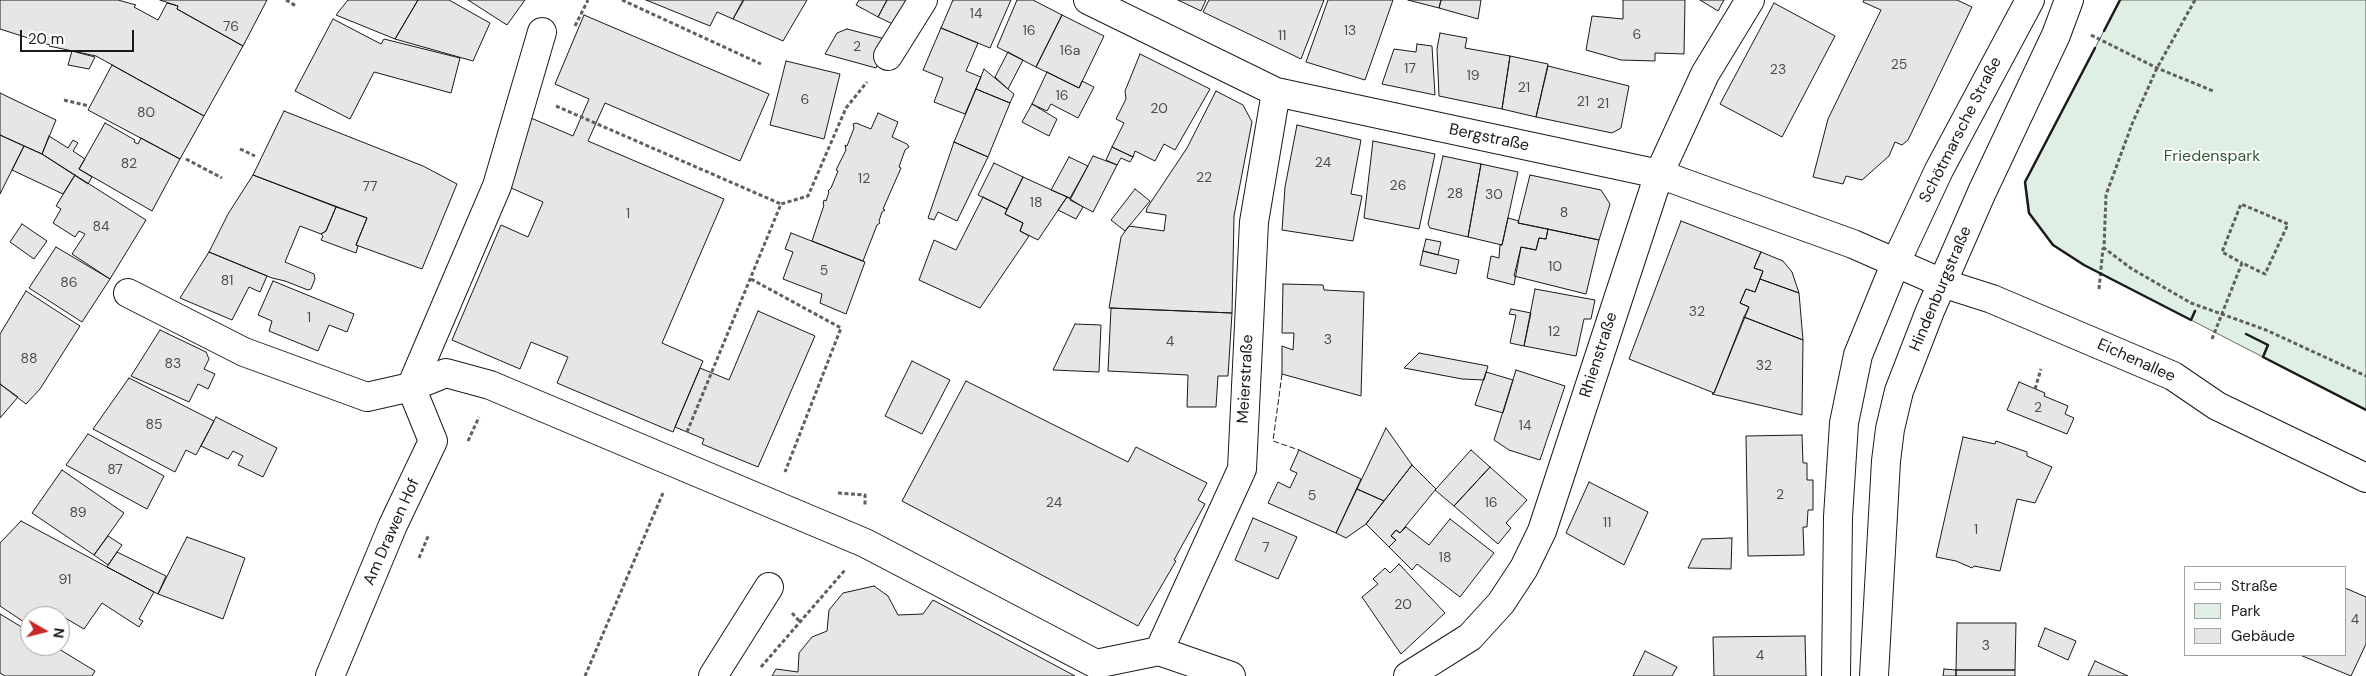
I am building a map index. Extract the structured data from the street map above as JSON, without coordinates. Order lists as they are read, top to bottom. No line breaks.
{"streets":{"street":["Schötmarsche Straße","Bergstraße","Hindenburgstraße","Rhienstraße","Eichenallee","Meierstraße","Am Drawen Hof"]},"crossings":[["Schötmarsche Straße","Bergstraße"],["Schötmarsche Straße","Eichenallee"],["Bergstraße","Rhienstraße"],["Bergstraße","Eichenallee"],["Bergstraße","Meierstraße"],["Hindenburgstraße","Eichenallee"]],"parks":["Friedenspark"],"house_numbers":["14","76","16","13","6","11","2","16a","25","17","23","19","21","16","6","21","21","20","80","24","82","22","12","26","77","28","30","18","8","1","84","10","5","81","86","32","1","12","3","4","88","83","32","2","85","14","87","2","5","24","16","89","11","1","7","18","91","20","4","3","4"],"legend":["Straße","Park","Gebäude"],"scale_bar":"20 m","north":"right"}
